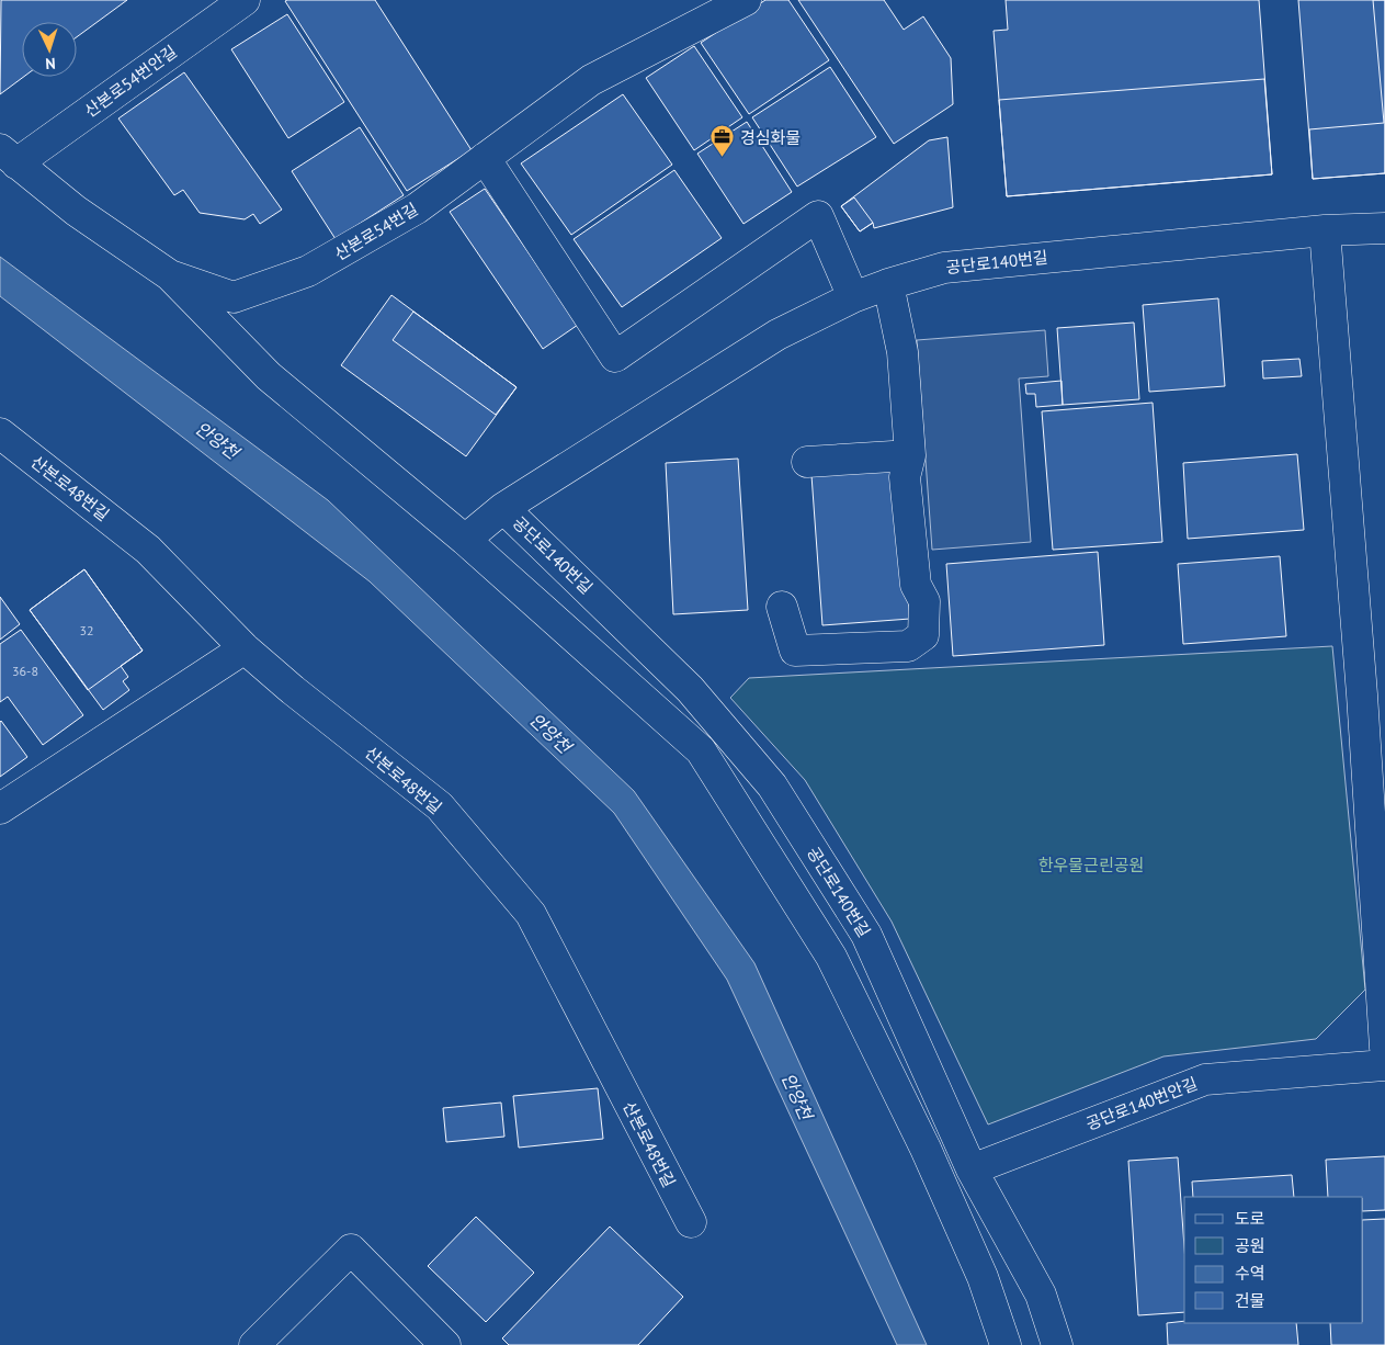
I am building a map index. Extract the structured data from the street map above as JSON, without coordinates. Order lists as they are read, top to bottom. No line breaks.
{"streets":{"street":["산본로54번안길","산본로54번길","공단로140번길","산본로48번길","공단로140번안길"]},"crossings":[["산본로54번안길","산본로54번길"],["공단로140번길","공단로140번안길"]],"water":["안양천"],"parks":["한우물근린공원"],"places":{"office":["경심화물"]},"house_numbers":["32","36-8"],"legend":["도로","공원","수역","건물"],"north":"bottom"}
